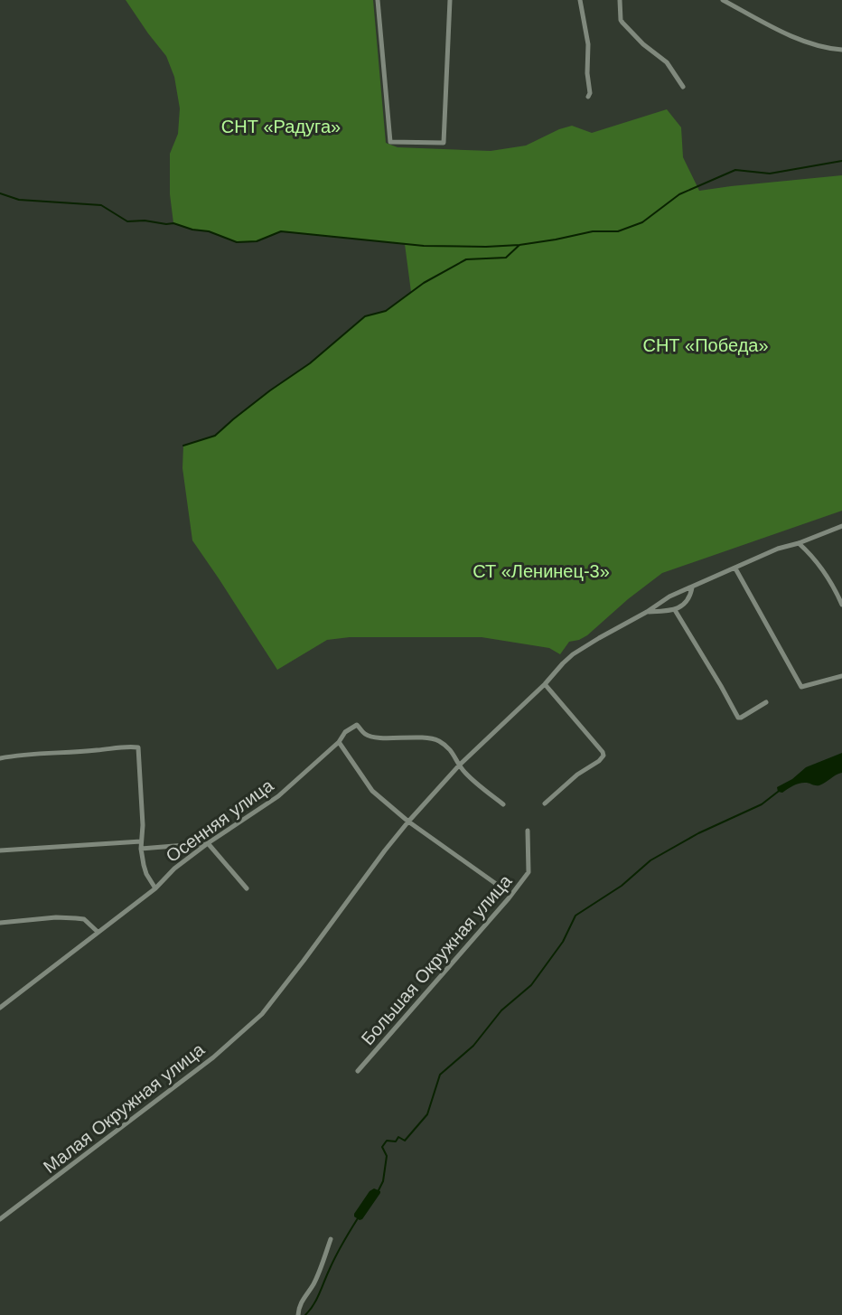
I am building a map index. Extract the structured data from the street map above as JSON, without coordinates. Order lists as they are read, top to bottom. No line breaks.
{"streets":{"street":["Осенняя улица","Большая Окружная улица","Малая Окружная улица"]},"crossings":[["Осенняя улица","Малая Окружная улица"]],"parks":["СНТ «Радуга»","СНТ «Победа»","СТ «Ленинец-3»"]}
